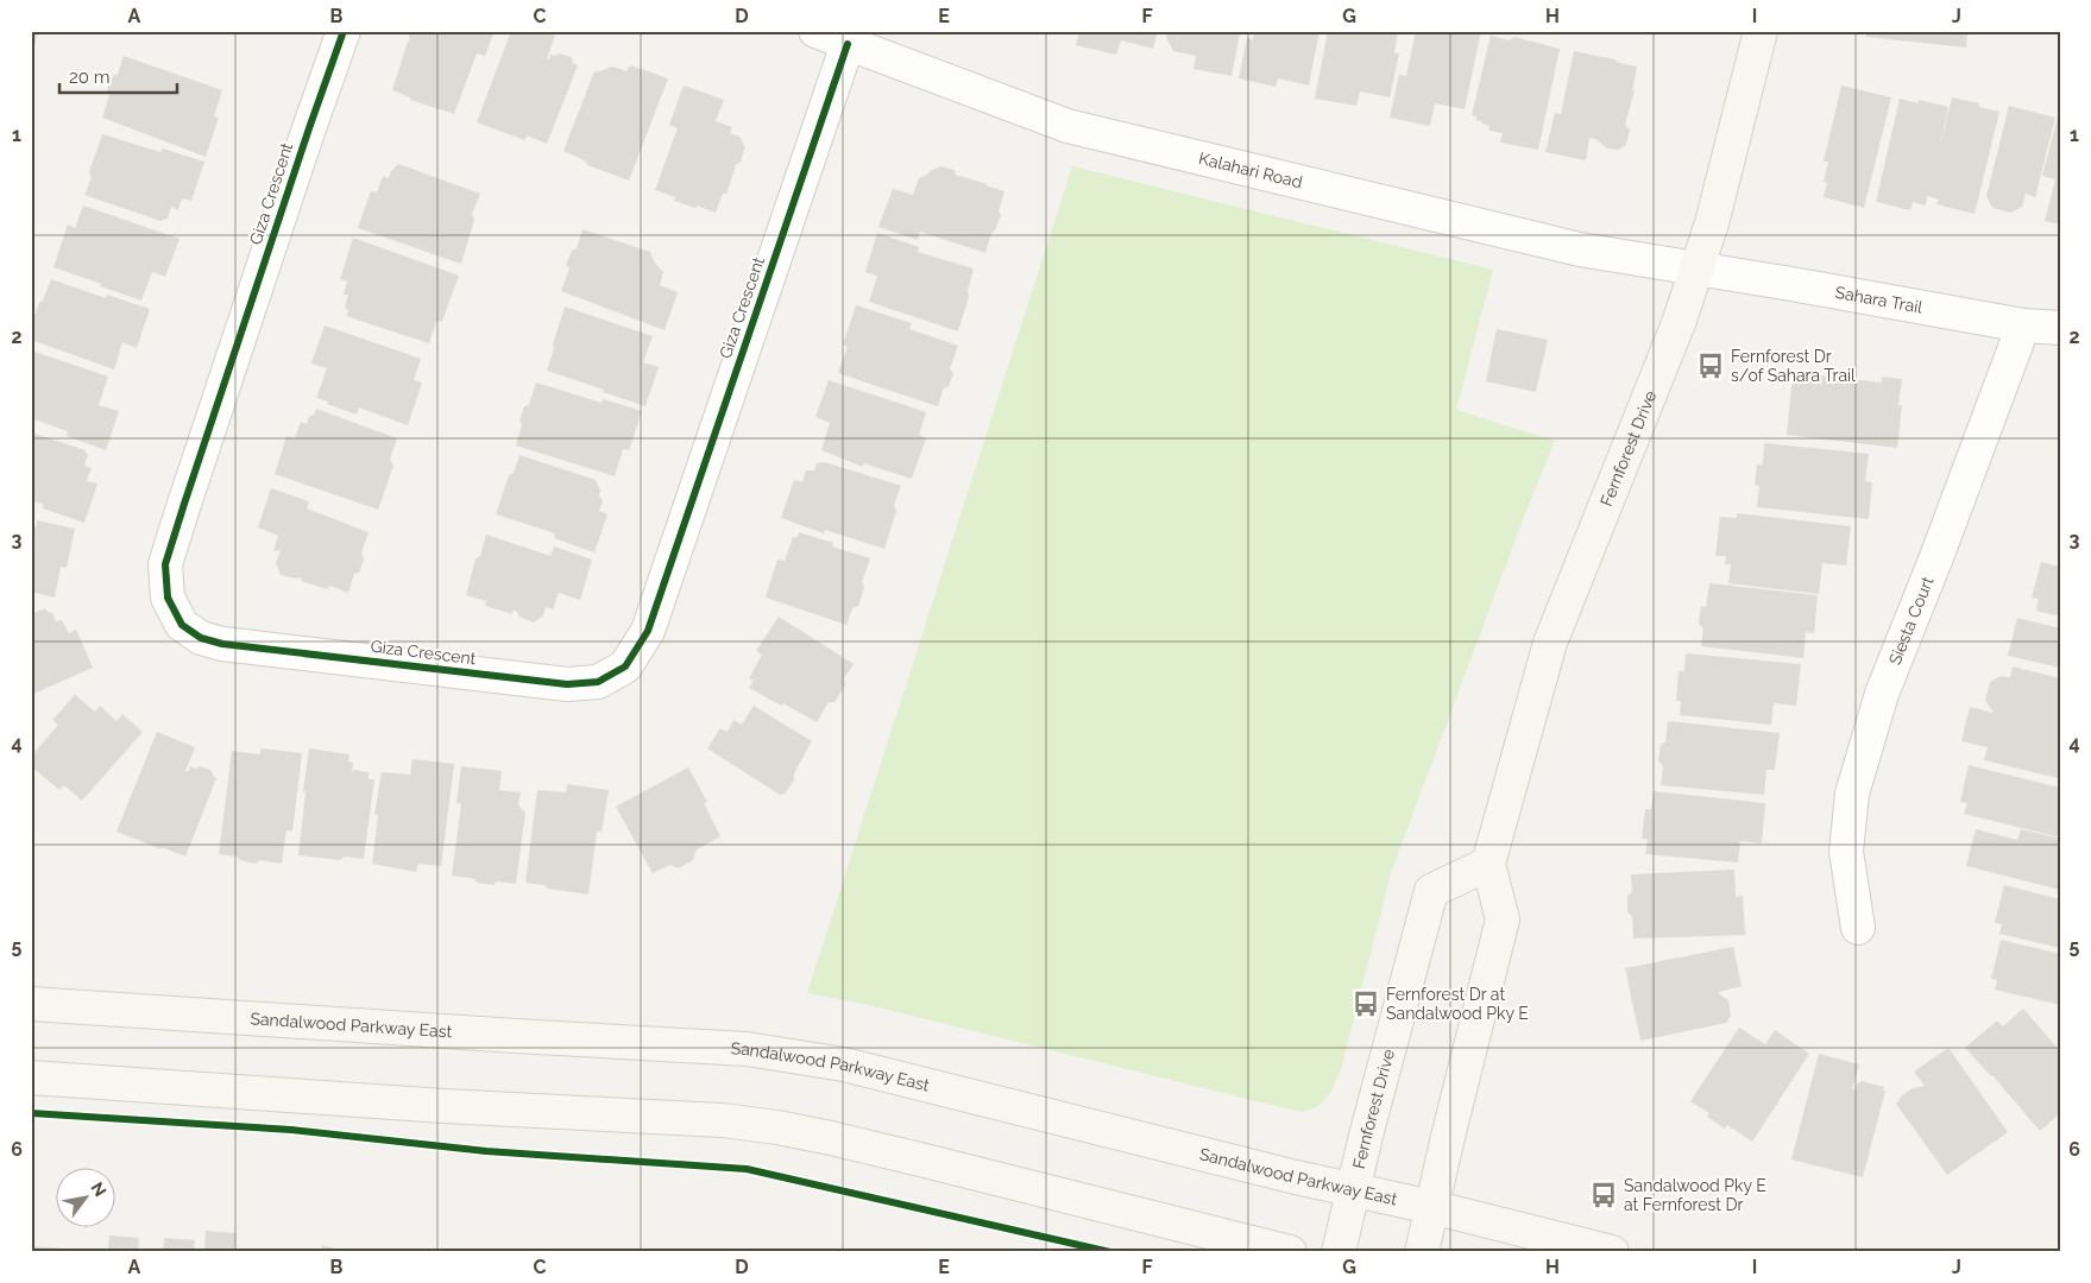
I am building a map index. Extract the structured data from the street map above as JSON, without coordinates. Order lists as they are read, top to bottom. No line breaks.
{"streets":{"main road":["Fernforest Drive","Sandalwood Parkway East"],"street":["Kalahari Road","Giza Crescent","Sahara Trail","Siesta Court"]},"crossings":[["Kalahari Road","Giza Crescent"],["Kalahari Road","Sahara Trail"],["Kalahari Road","Fernforest Drive"],["Sahara Trail","Fernforest Drive"],["Sahara Trail","Siesta Court"],["Fernforest Drive","Sandalwood Parkway East"]],"places":{"bus stop":["Fernforest Dr s/of Sahara Trail","Fernforest Dr at Sandalwood Pky E","Sandalwood Pky E at Fernforest Dr"]},"scale_bar":"20 m","north":"top right","grid":{"columns":["A","B","C","D","E","F","G","H","I","J"],"rows":["1","2","3","4","5","6"]}}
